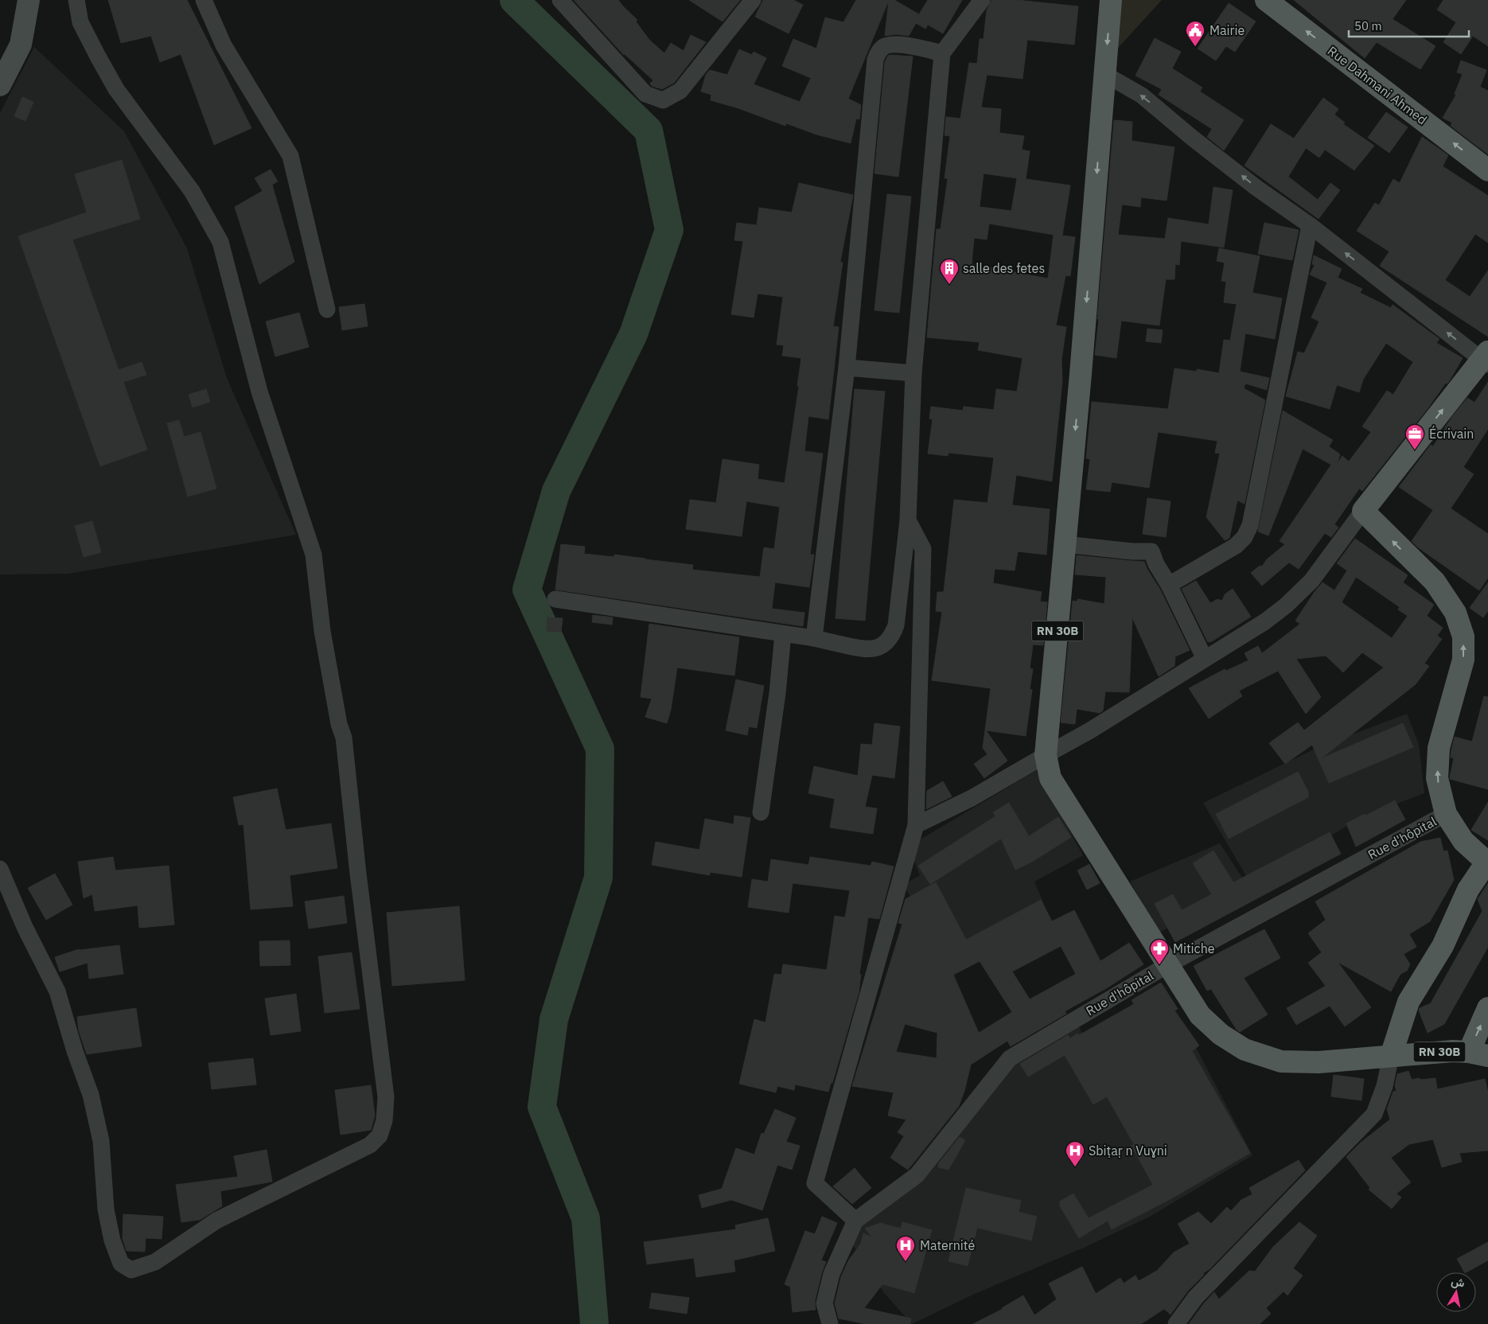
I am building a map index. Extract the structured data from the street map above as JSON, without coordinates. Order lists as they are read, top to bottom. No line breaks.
{"streets":{"main road":["Rue Dahmani Ahmed","RN 30B"],"street":["Rue d'hôpital"]},"crossings":[["RN 30B","Rue d'hôpital"]],"one_way":["Rue Dahmani Ahmed"],"places":{"public building":["Mairie"],"building":["salle des fetes"],"office":["Écrivain"],"pharmacy":["Mitiche"],"hospital":["Sbiṭaṛ n Vuɣni","Maternité"]},"scale_bar":"50 m","north":"top"}
